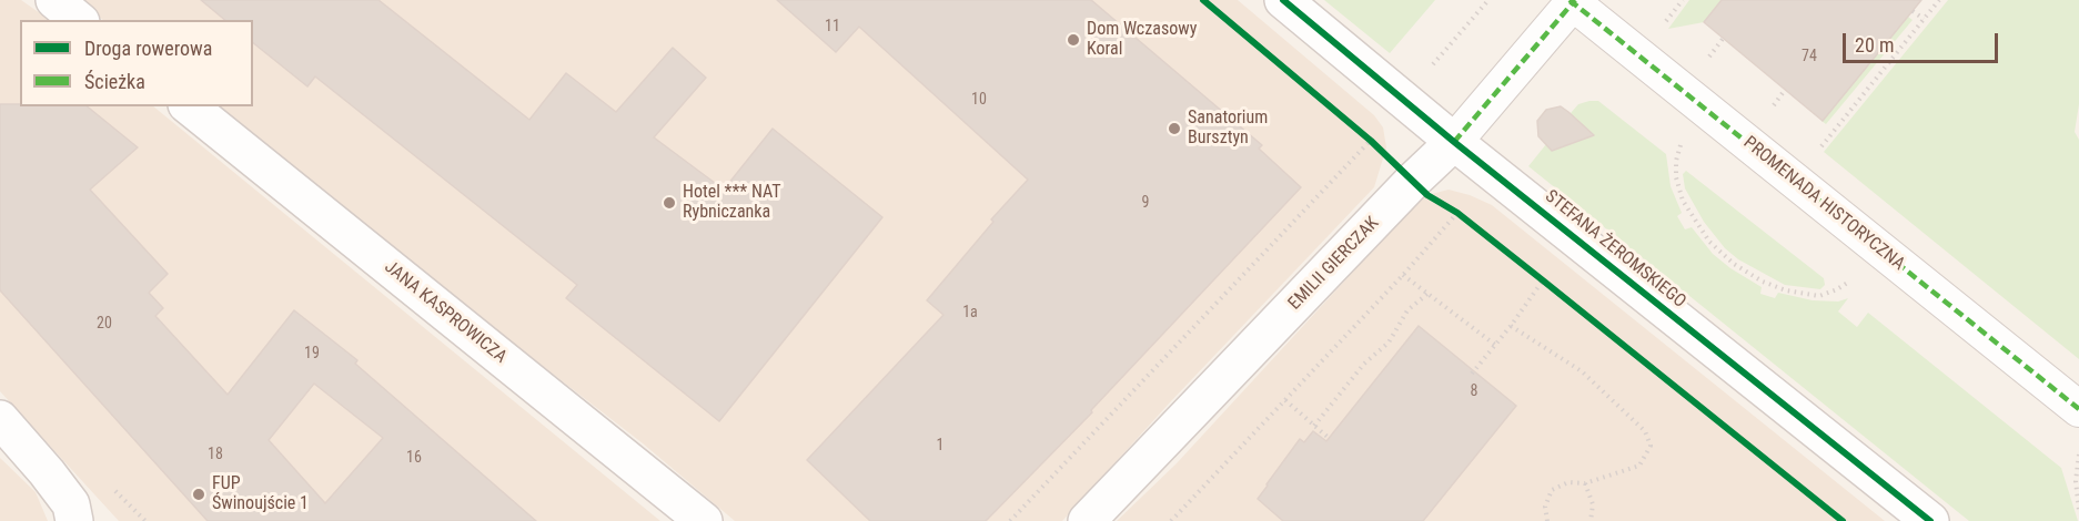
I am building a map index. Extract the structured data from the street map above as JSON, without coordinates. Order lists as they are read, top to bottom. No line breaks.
{"streets":{"street":["PROMENADA HISTORYCZNA","STEFANA ŻEROMSKIEGO","EMILII GIERCZAK","JANA KASPROWICZA"]},"crossings":[["PROMENADA HISTORYCZNA","EMILII GIERCZAK"],["STEFANA ŻEROMSKIEGO","EMILII GIERCZAK"]],"places":["Dom Wczasowy Koral","Sanatorium Bursztyn","Hotel *** NAT Rybniczanka","FUP Świnoujście 1"],"house_numbers":["11","74","10","9","1a","20","19","8","1","18","16"],"legend":["Droga rowerowa","Ścieżka"],"scale_bar":"20 m"}
